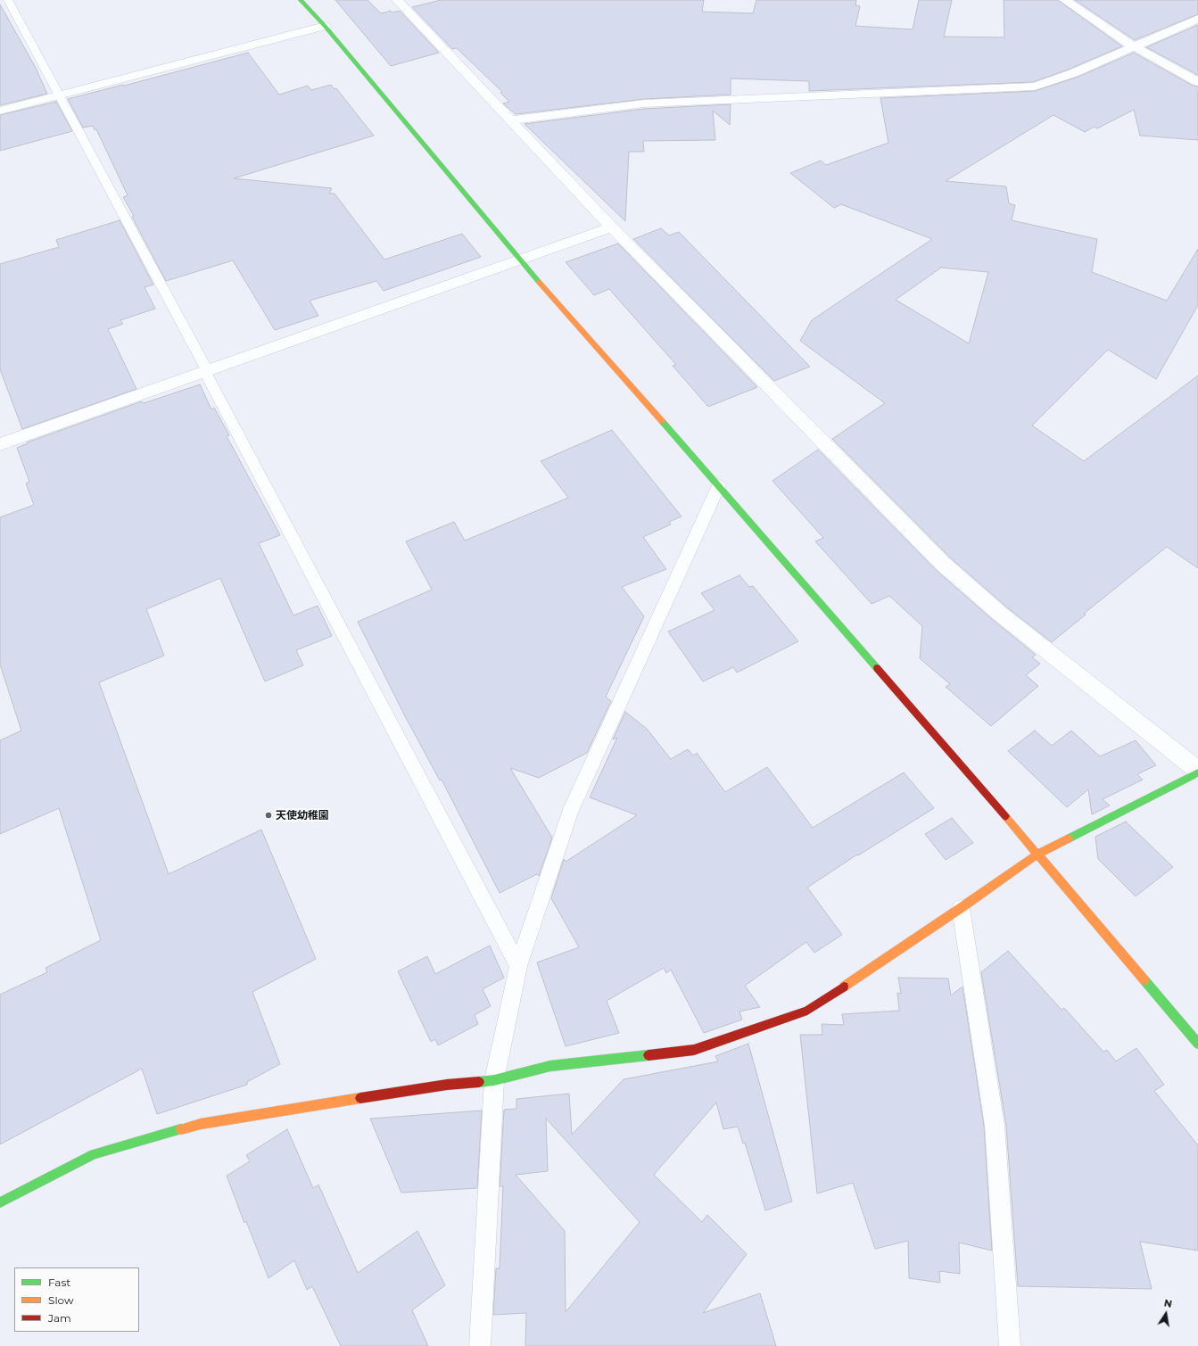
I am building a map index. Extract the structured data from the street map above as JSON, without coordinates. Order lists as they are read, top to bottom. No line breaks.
{"places":["天使幼稚園"],"legend":["Fast","Slow","Jam"],"north":"top"}
